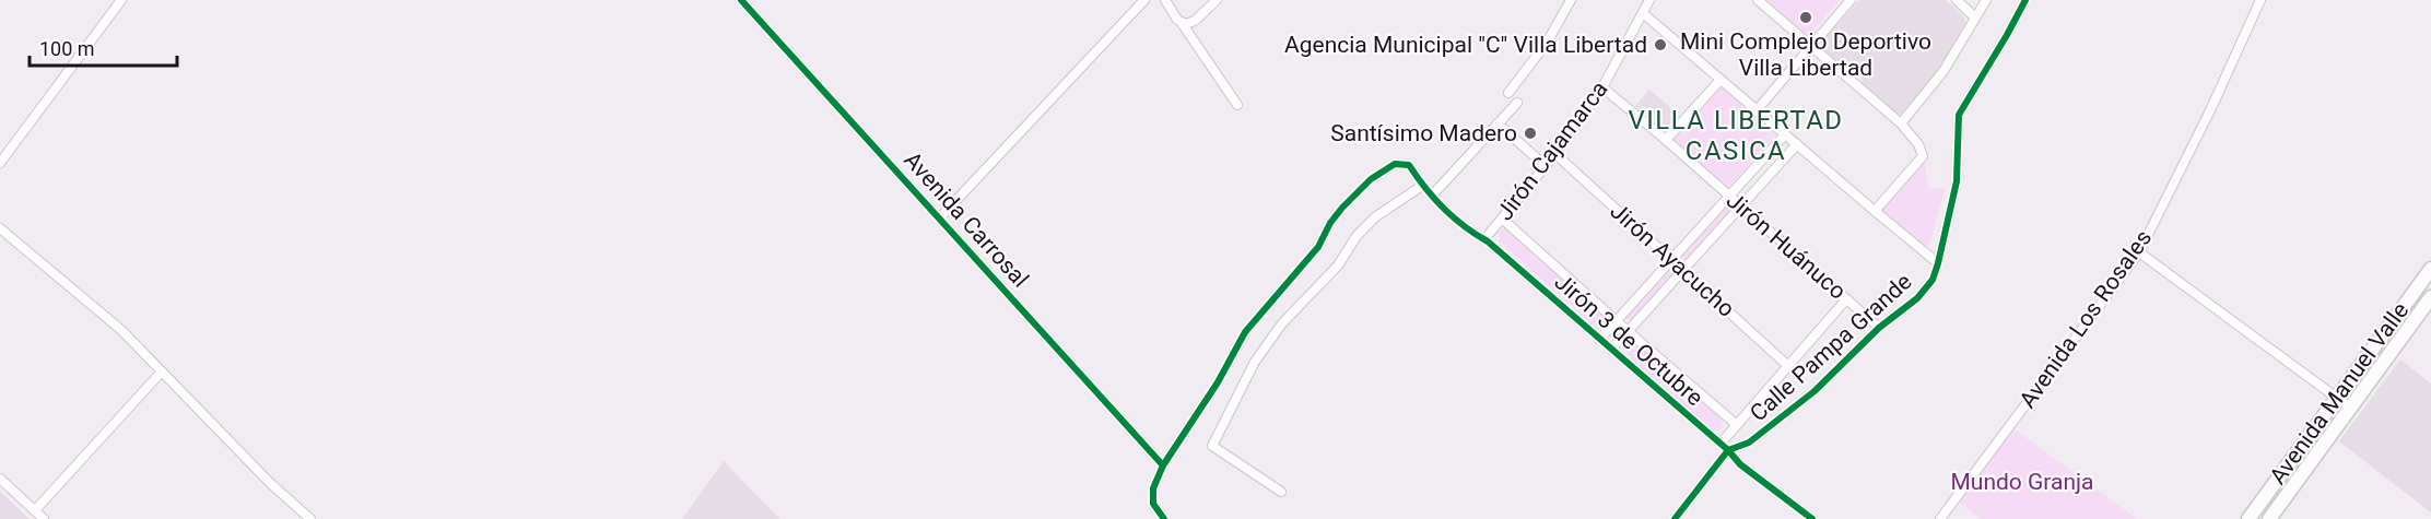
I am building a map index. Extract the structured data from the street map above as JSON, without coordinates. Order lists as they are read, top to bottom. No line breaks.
{"streets":{"main road":["Avenida Manuel Valle"],"street":["Jirón Cajamarca","Avenida Carrosal","Jirón Huánuco","Jirón Ayacucho","Avenida Los Rosales","Jirón 3 de Octubre","Calle Pampa Grande"]},"crossings":[["Jirón Cajamarca","Jirón Huánuco"],["Jirón Cajamarca","Jirón Ayacucho"],["Jirón Cajamarca","Jirón 3 de Octubre"],["Avenida Carrosal","Jirón 3 de Octubre"],["Jirón Huánuco","Calle Pampa Grande"],["Jirón 3 de Octubre","Calle Pampa Grande"]],"districts":["VILLA LIBERTAD CASICA"],"parks":["Mundo Granja"],"places":["Mini Complejo Deportivo Villa Libertad","Agencia Municipal \"C\" Villa Libertad","Santísimo Madero"],"scale_bar":"100 m"}
